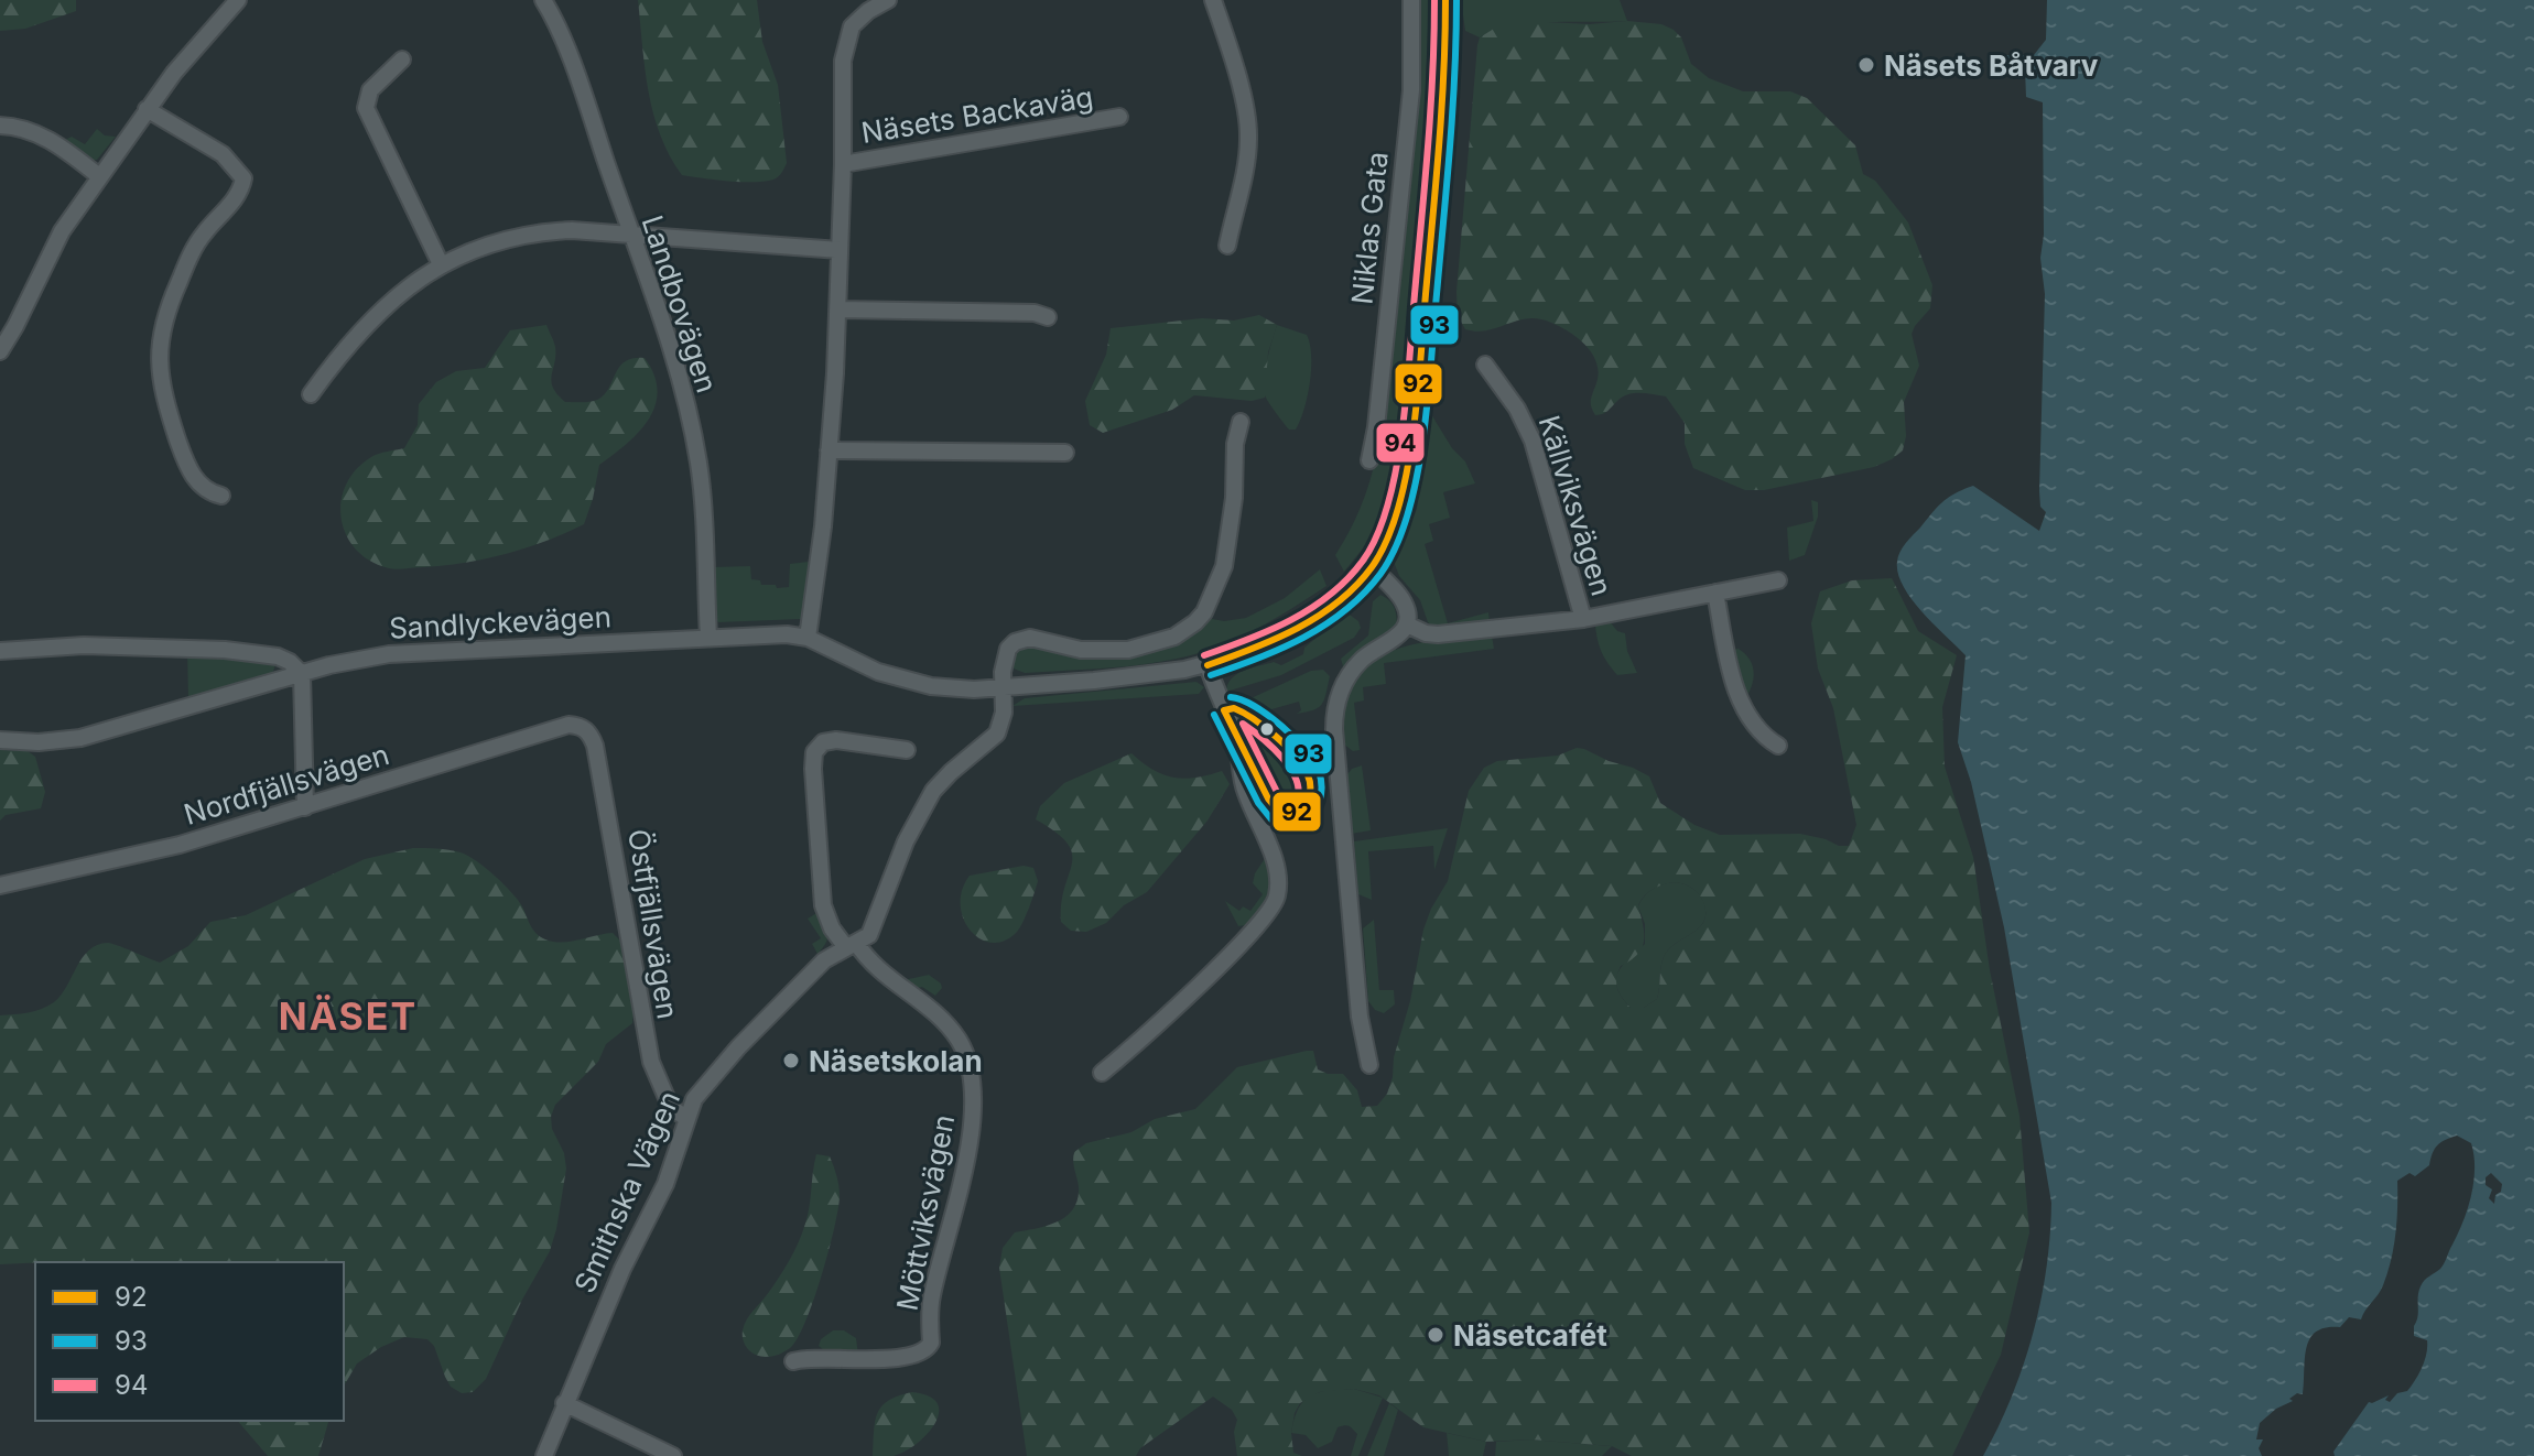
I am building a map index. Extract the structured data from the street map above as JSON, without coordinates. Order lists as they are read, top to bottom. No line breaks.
{"streets":{"street":["Näsets Backaväg","Niklas Gata","Landbovägen","Källviksvägen","Sandlyckevägen","Nordfjällsvägen","Östfjällsvägen","Smithska Vägen","Möttviksvägen"]},"crossings":[["Näsets Backaväg","Sandlyckevägen"],["Landbovägen","Sandlyckevägen"],["Sandlyckevägen","Smithska Vägen"],["Nordfjällsvägen","Östfjällsvägen"],["Östfjällsvägen","Smithska Vägen"],["Smithska Vägen","Möttviksvägen"]],"districts":["NÄSET"],"places":["Näsets Båtvarv","Näsetskolan","Näsetcafét"],"lines":["transit line 92","transit line 93","transit line 94"],"legend":["92","93","94"]}
